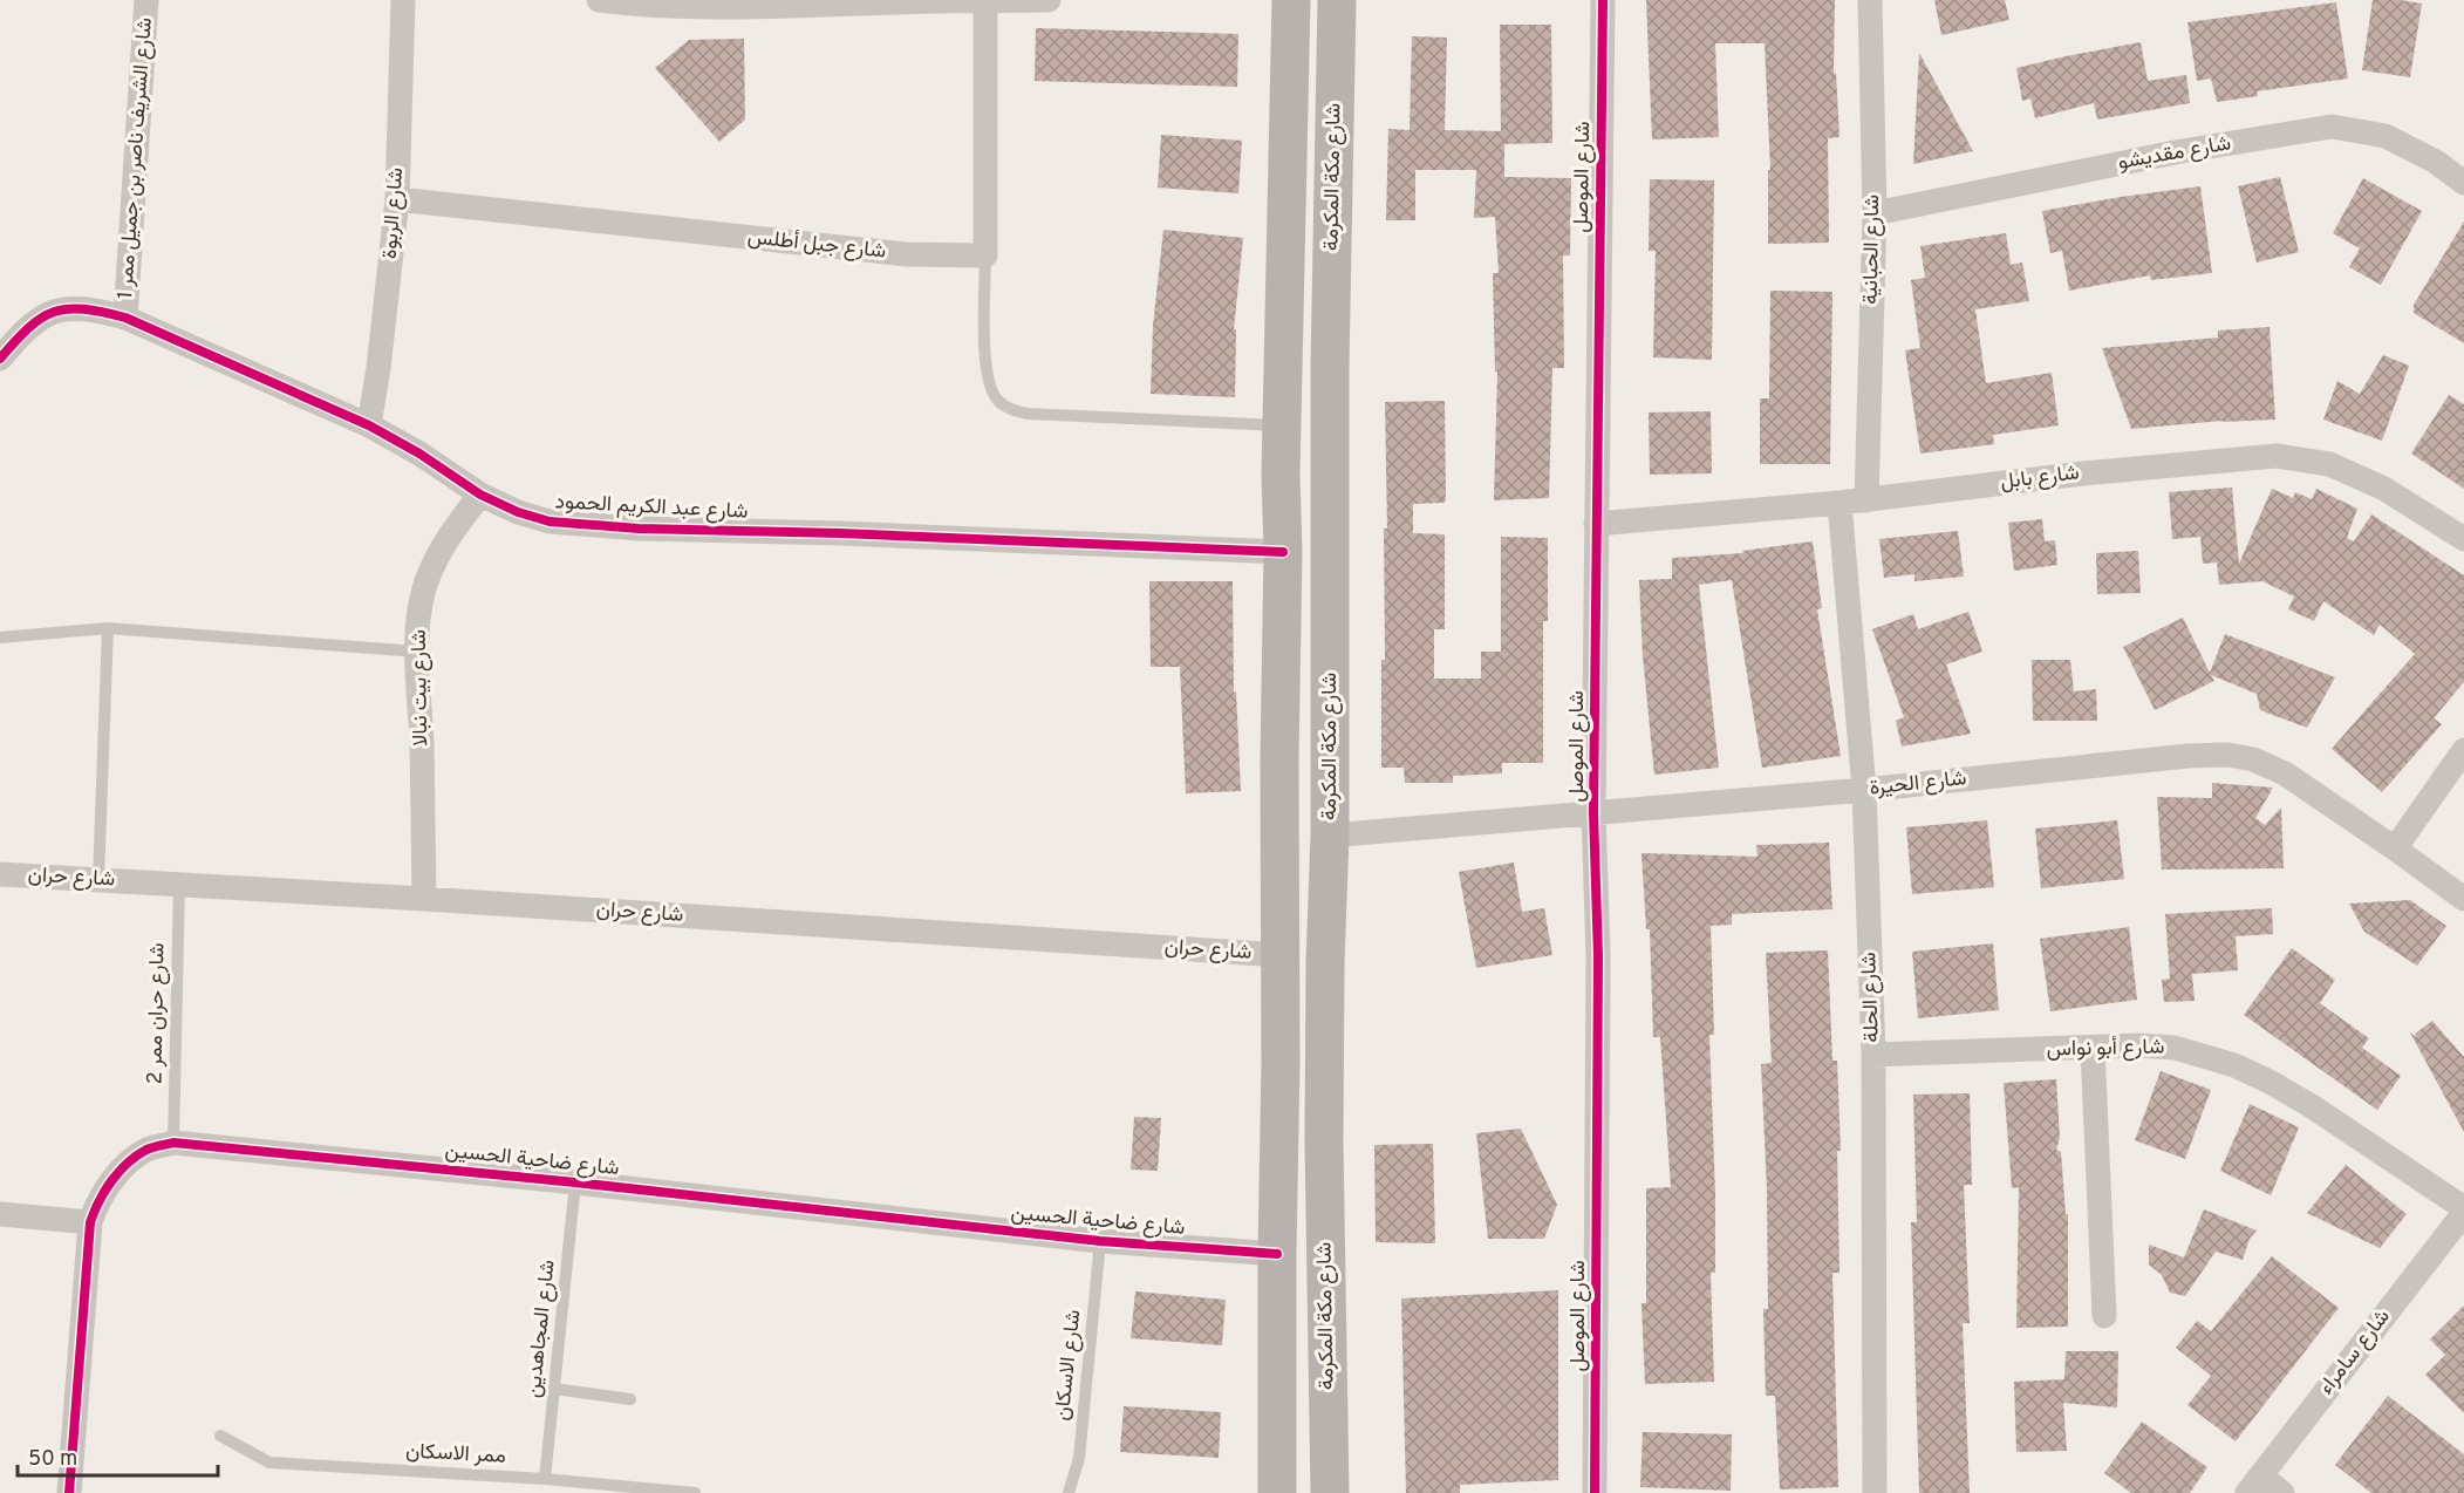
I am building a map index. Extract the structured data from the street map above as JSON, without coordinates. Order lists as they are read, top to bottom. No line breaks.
{"streets":{"main road":["شارع مكة المكرمة"],"street":["شارع مقديشو","شارع الشريف ناصر بن جميل ممر 1","شارع الموصل","شارع الربوة","شارع جبل أطلس","شارع الحبانية","شارع بابل","شارع عبد الكريم الحمود","شارع بيت نبالا","شارع الحيرة","شارع حران","شارع الحلة","شارع أبو نواس","شارع ضاحية الحسين","شارع سامراء"],"lane":["شارع حران ممر 2","شارع المجاهدين","شارع الاسكان","ممر الاسكان"]},"crossings":[["شارع مقديشو","شارع الحبانية"],["شارع الشريف ناصر بن جميل ممر 1","شارع عبد الكريم الحمود"],["شارع مكة المكرمة","شارع الحيرة"],["شارع الموصل","شارع بابل"],["شارع الموصل","شارع الحيرة"],["شارع الربوة","شارع جبل أطلس"],["شارع الربوة","شارع عبد الكريم الحمود"],["شارع الحبانية","شارع بابل"],["شارع بابل","شارع الحلة"],["شارع عبد الكريم الحمود","شارع بيت نبالا"],["شارع بيت نبالا","شارع حران"],["شارع الحيرة","شارع الحلة"],["شارع حران","شارع حران ممر 2"],["شارع الحلة","شارع أبو نواس"],["شارع حران ممر 2","شارع ضاحية الحسين"],["شارع أبو نواس","شارع سامراء"],["شارع ضاحية الحسين","شارع المجاهدين"],["شارع ضاحية الحسين","شارع الاسكان"],["شارع المجاهدين","ممر الاسكان"]],"scale_bar":"50 m"}
